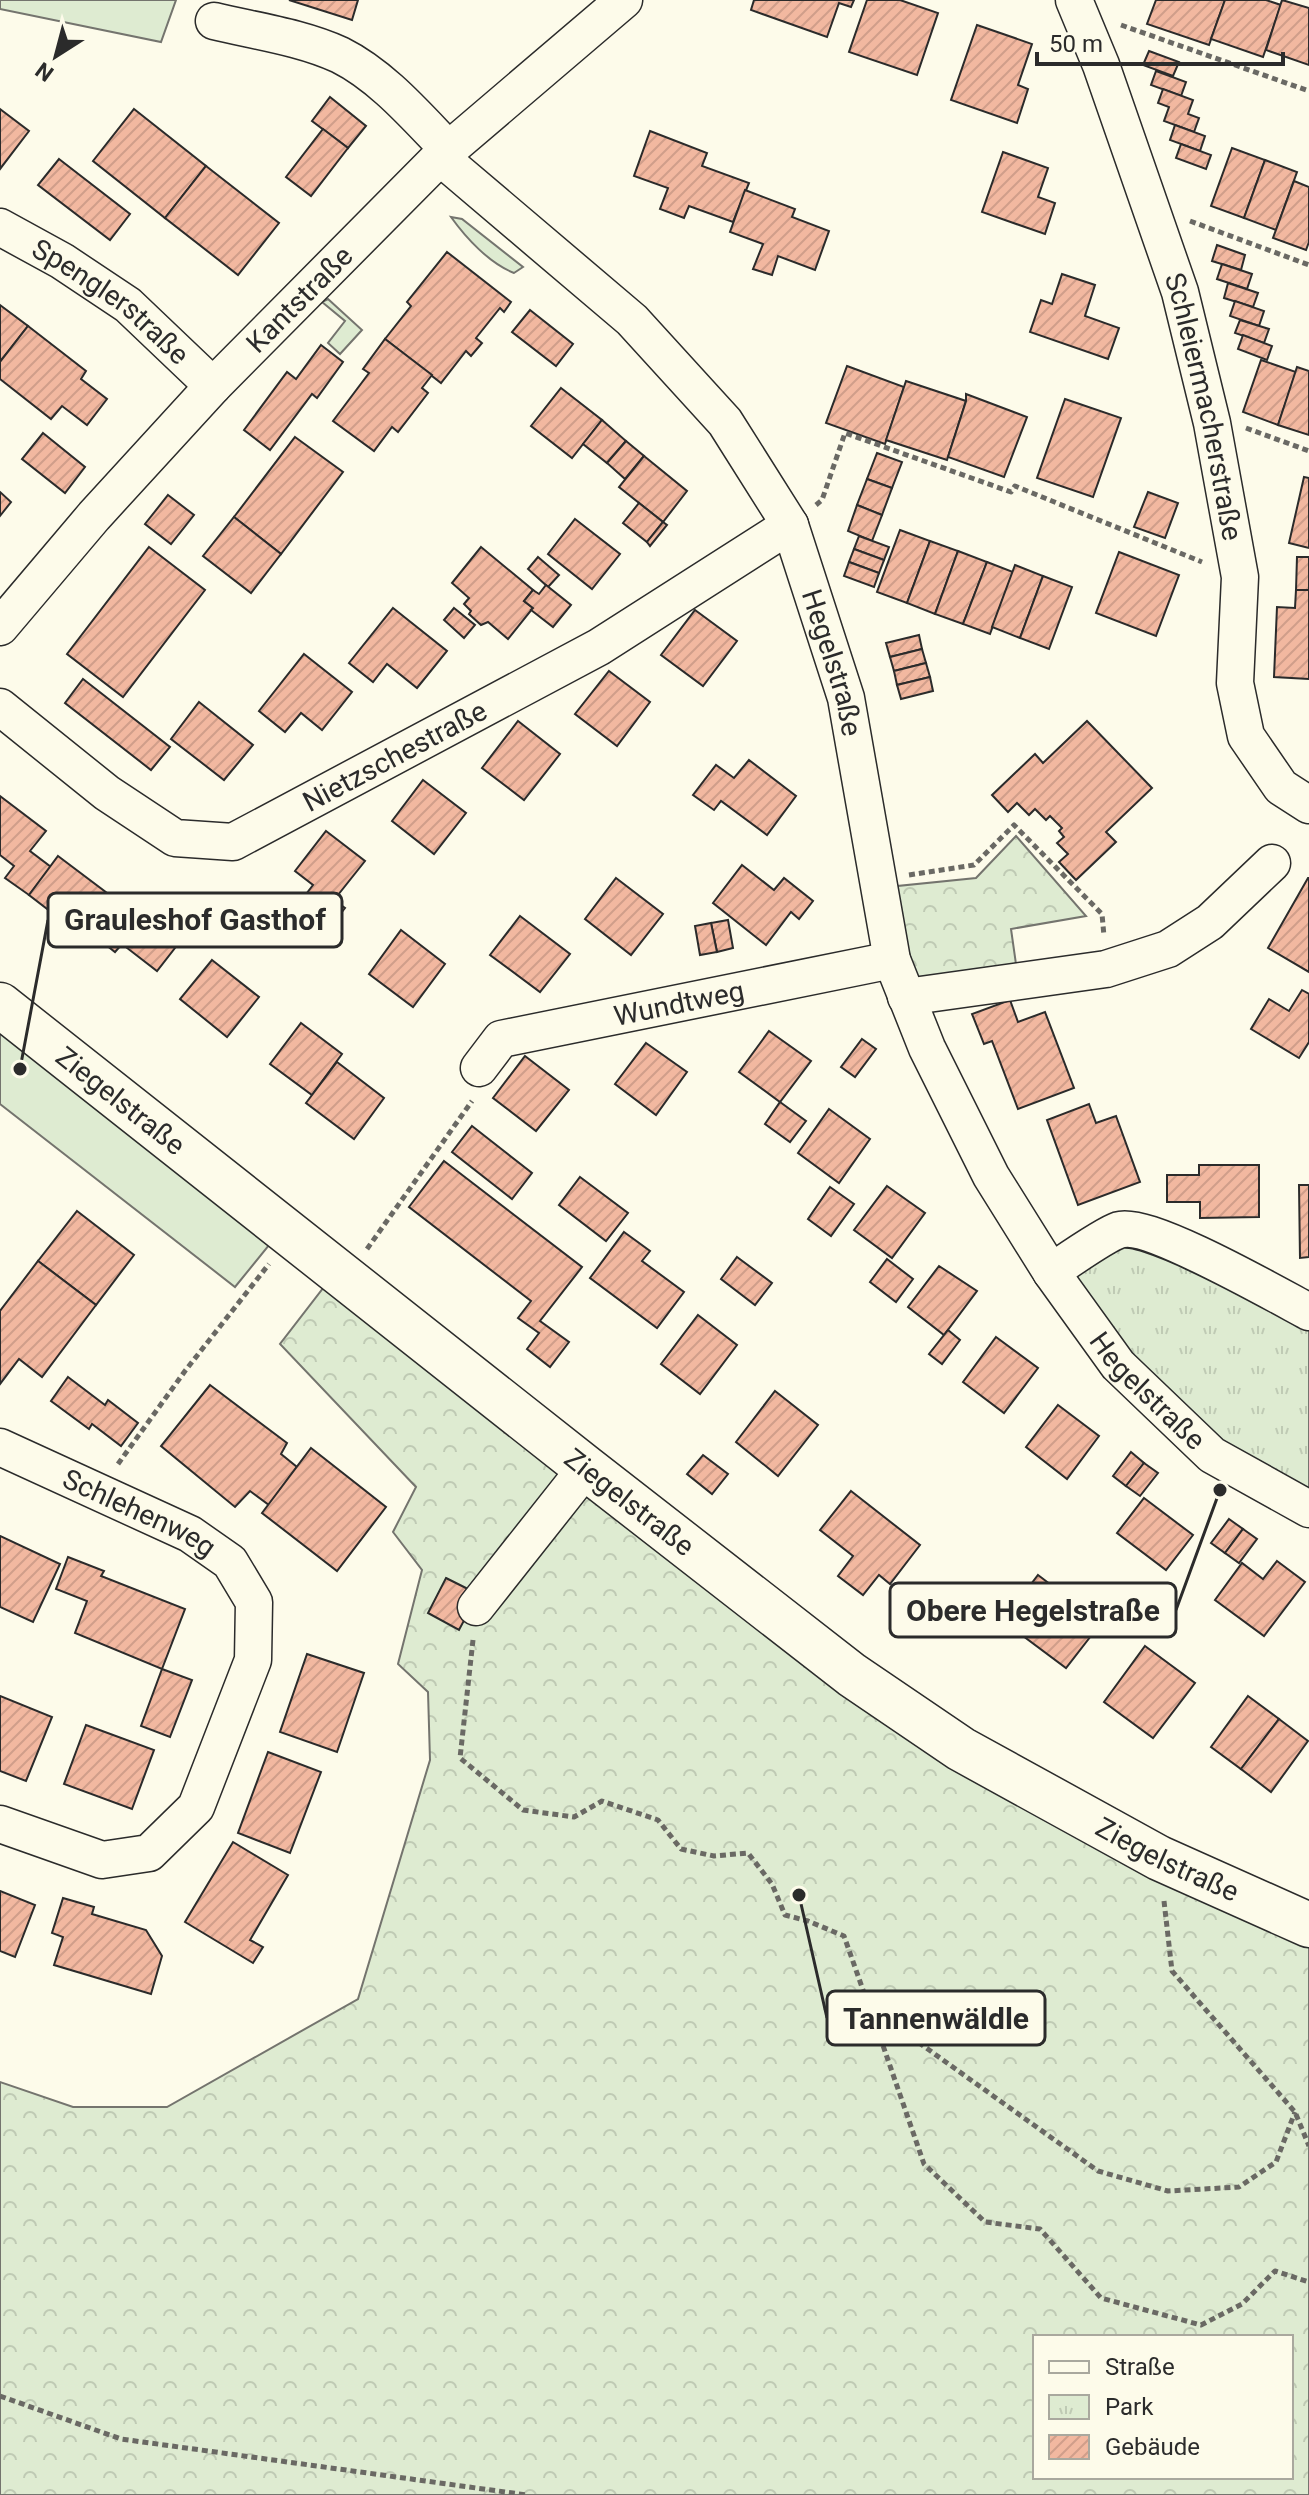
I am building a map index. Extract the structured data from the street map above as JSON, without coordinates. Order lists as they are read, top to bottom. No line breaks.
{"streets":{"main road":["Ziegelstraße"],"street":["Kantstraße","Spenglerstraße","Schleiermacherstraße","Hegelstraße","Nietzschestraße","Wundtweg","Schlehenweg"]},"crossings":[["Kantstraße","Spenglerstraße"],["Kantstraße","Hegelstraße"],["Hegelstraße","Nietzschestraße"],["Hegelstraße","Wundtweg"]],"places":["Grauleshof Gasthof","Obere Hegelstraße","Tannenwäldle"],"legend":["Straße","Park","Gebäude"],"scale_bar":"50 m","north":"bottom left"}
